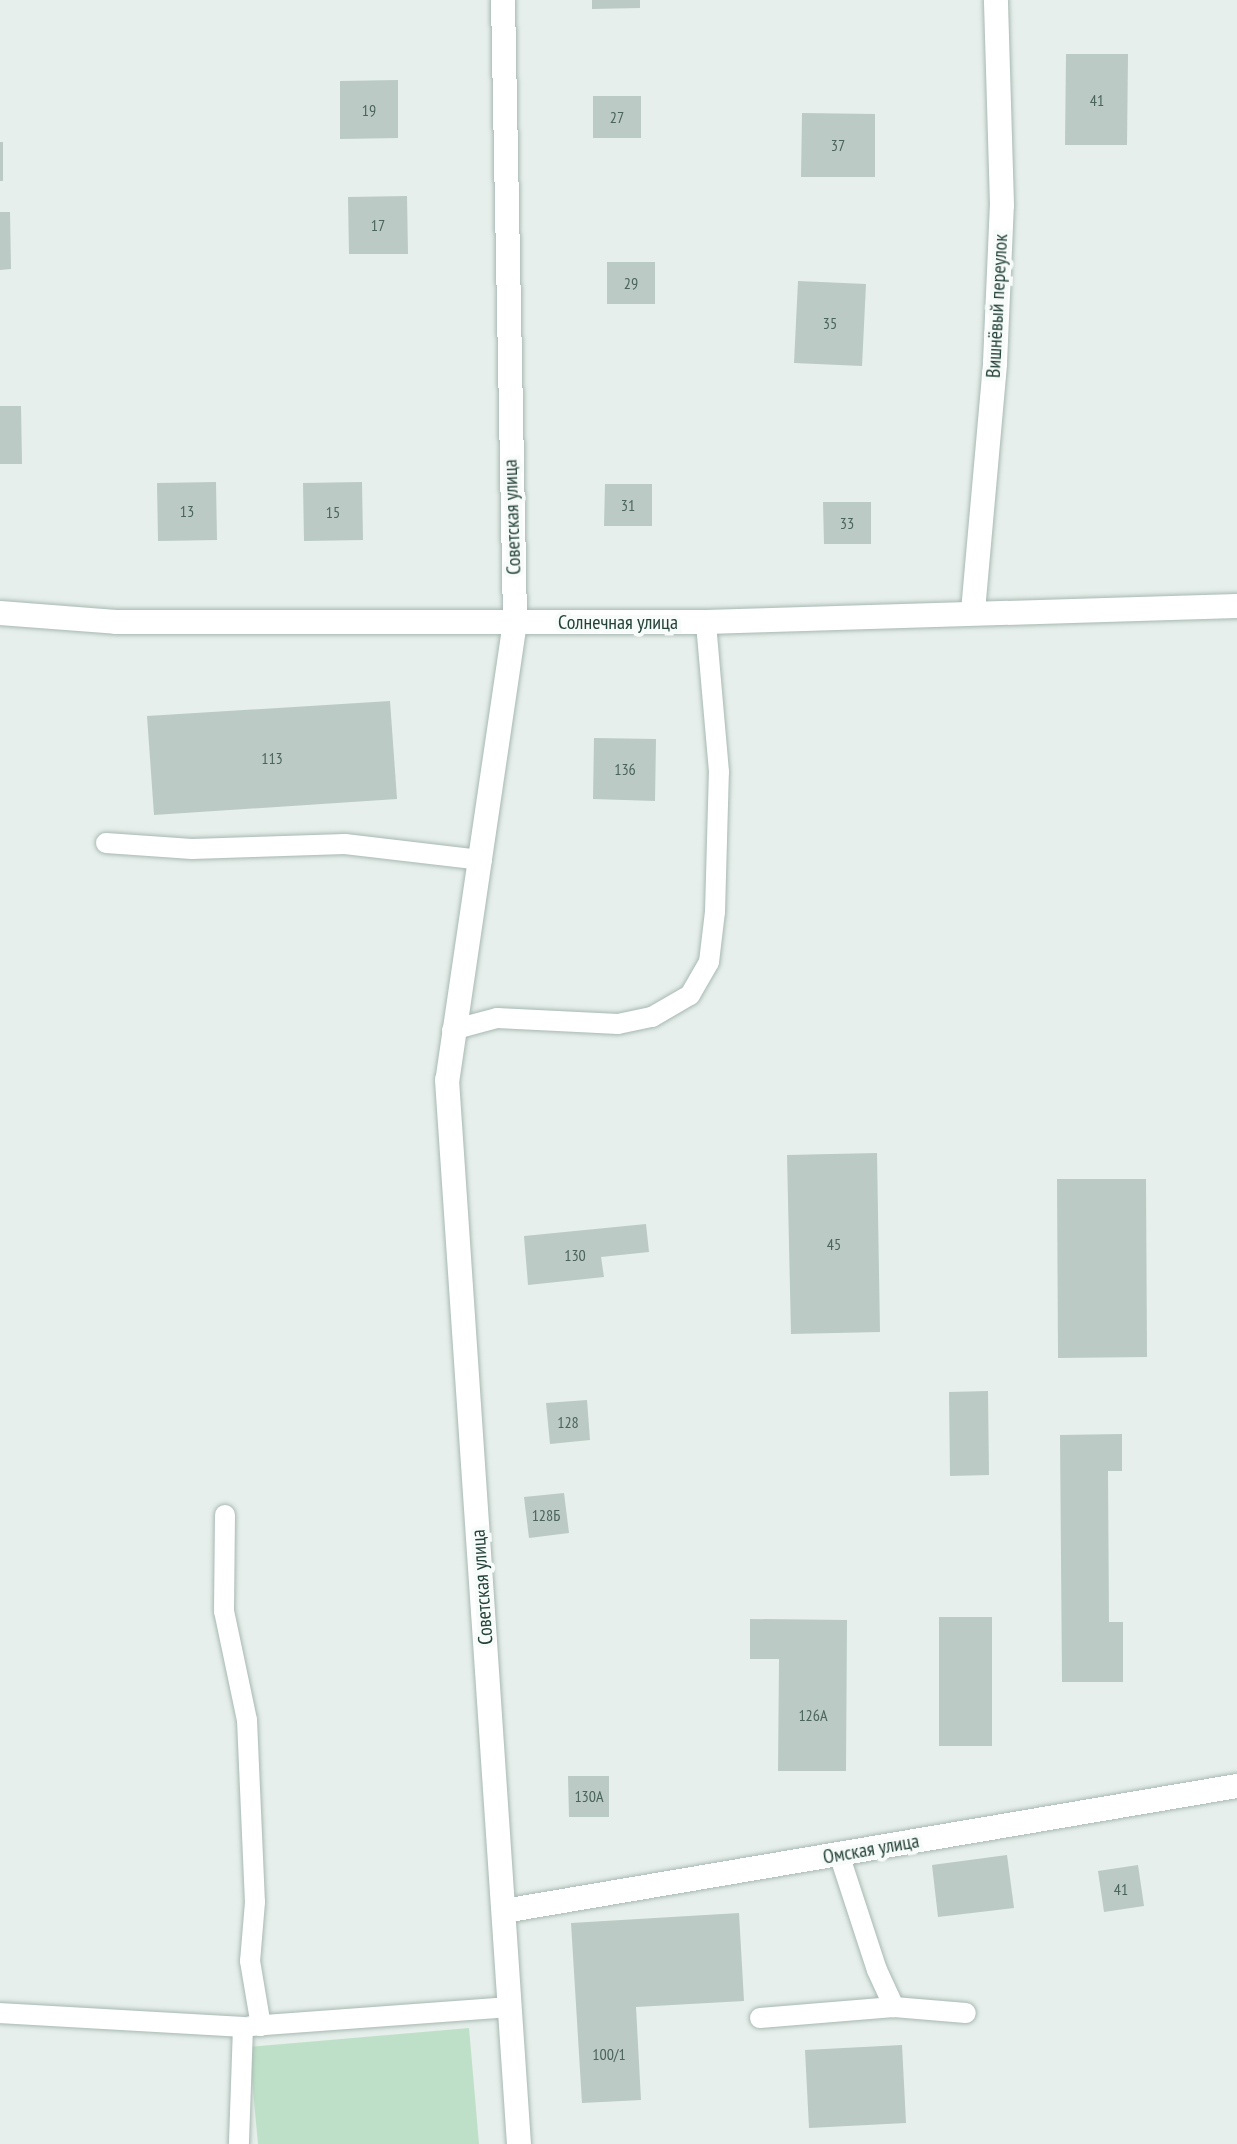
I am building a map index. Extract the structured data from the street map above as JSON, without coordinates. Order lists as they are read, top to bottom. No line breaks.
{"streets":{"street":["Вишнёвый переулок","Советская улица","Солнечная улица","Омская улица"]},"crossings":[["Вишнёвый переулок","Солнечная улица"],["Советская улица","Солнечная улица"],["Советская улица","Омская улица"]],"house_numbers":["41","19","27","37","17","29","35","31","13","15","33","113","136","45","130","128","128Б","126А","130А","41","100/1"]}
